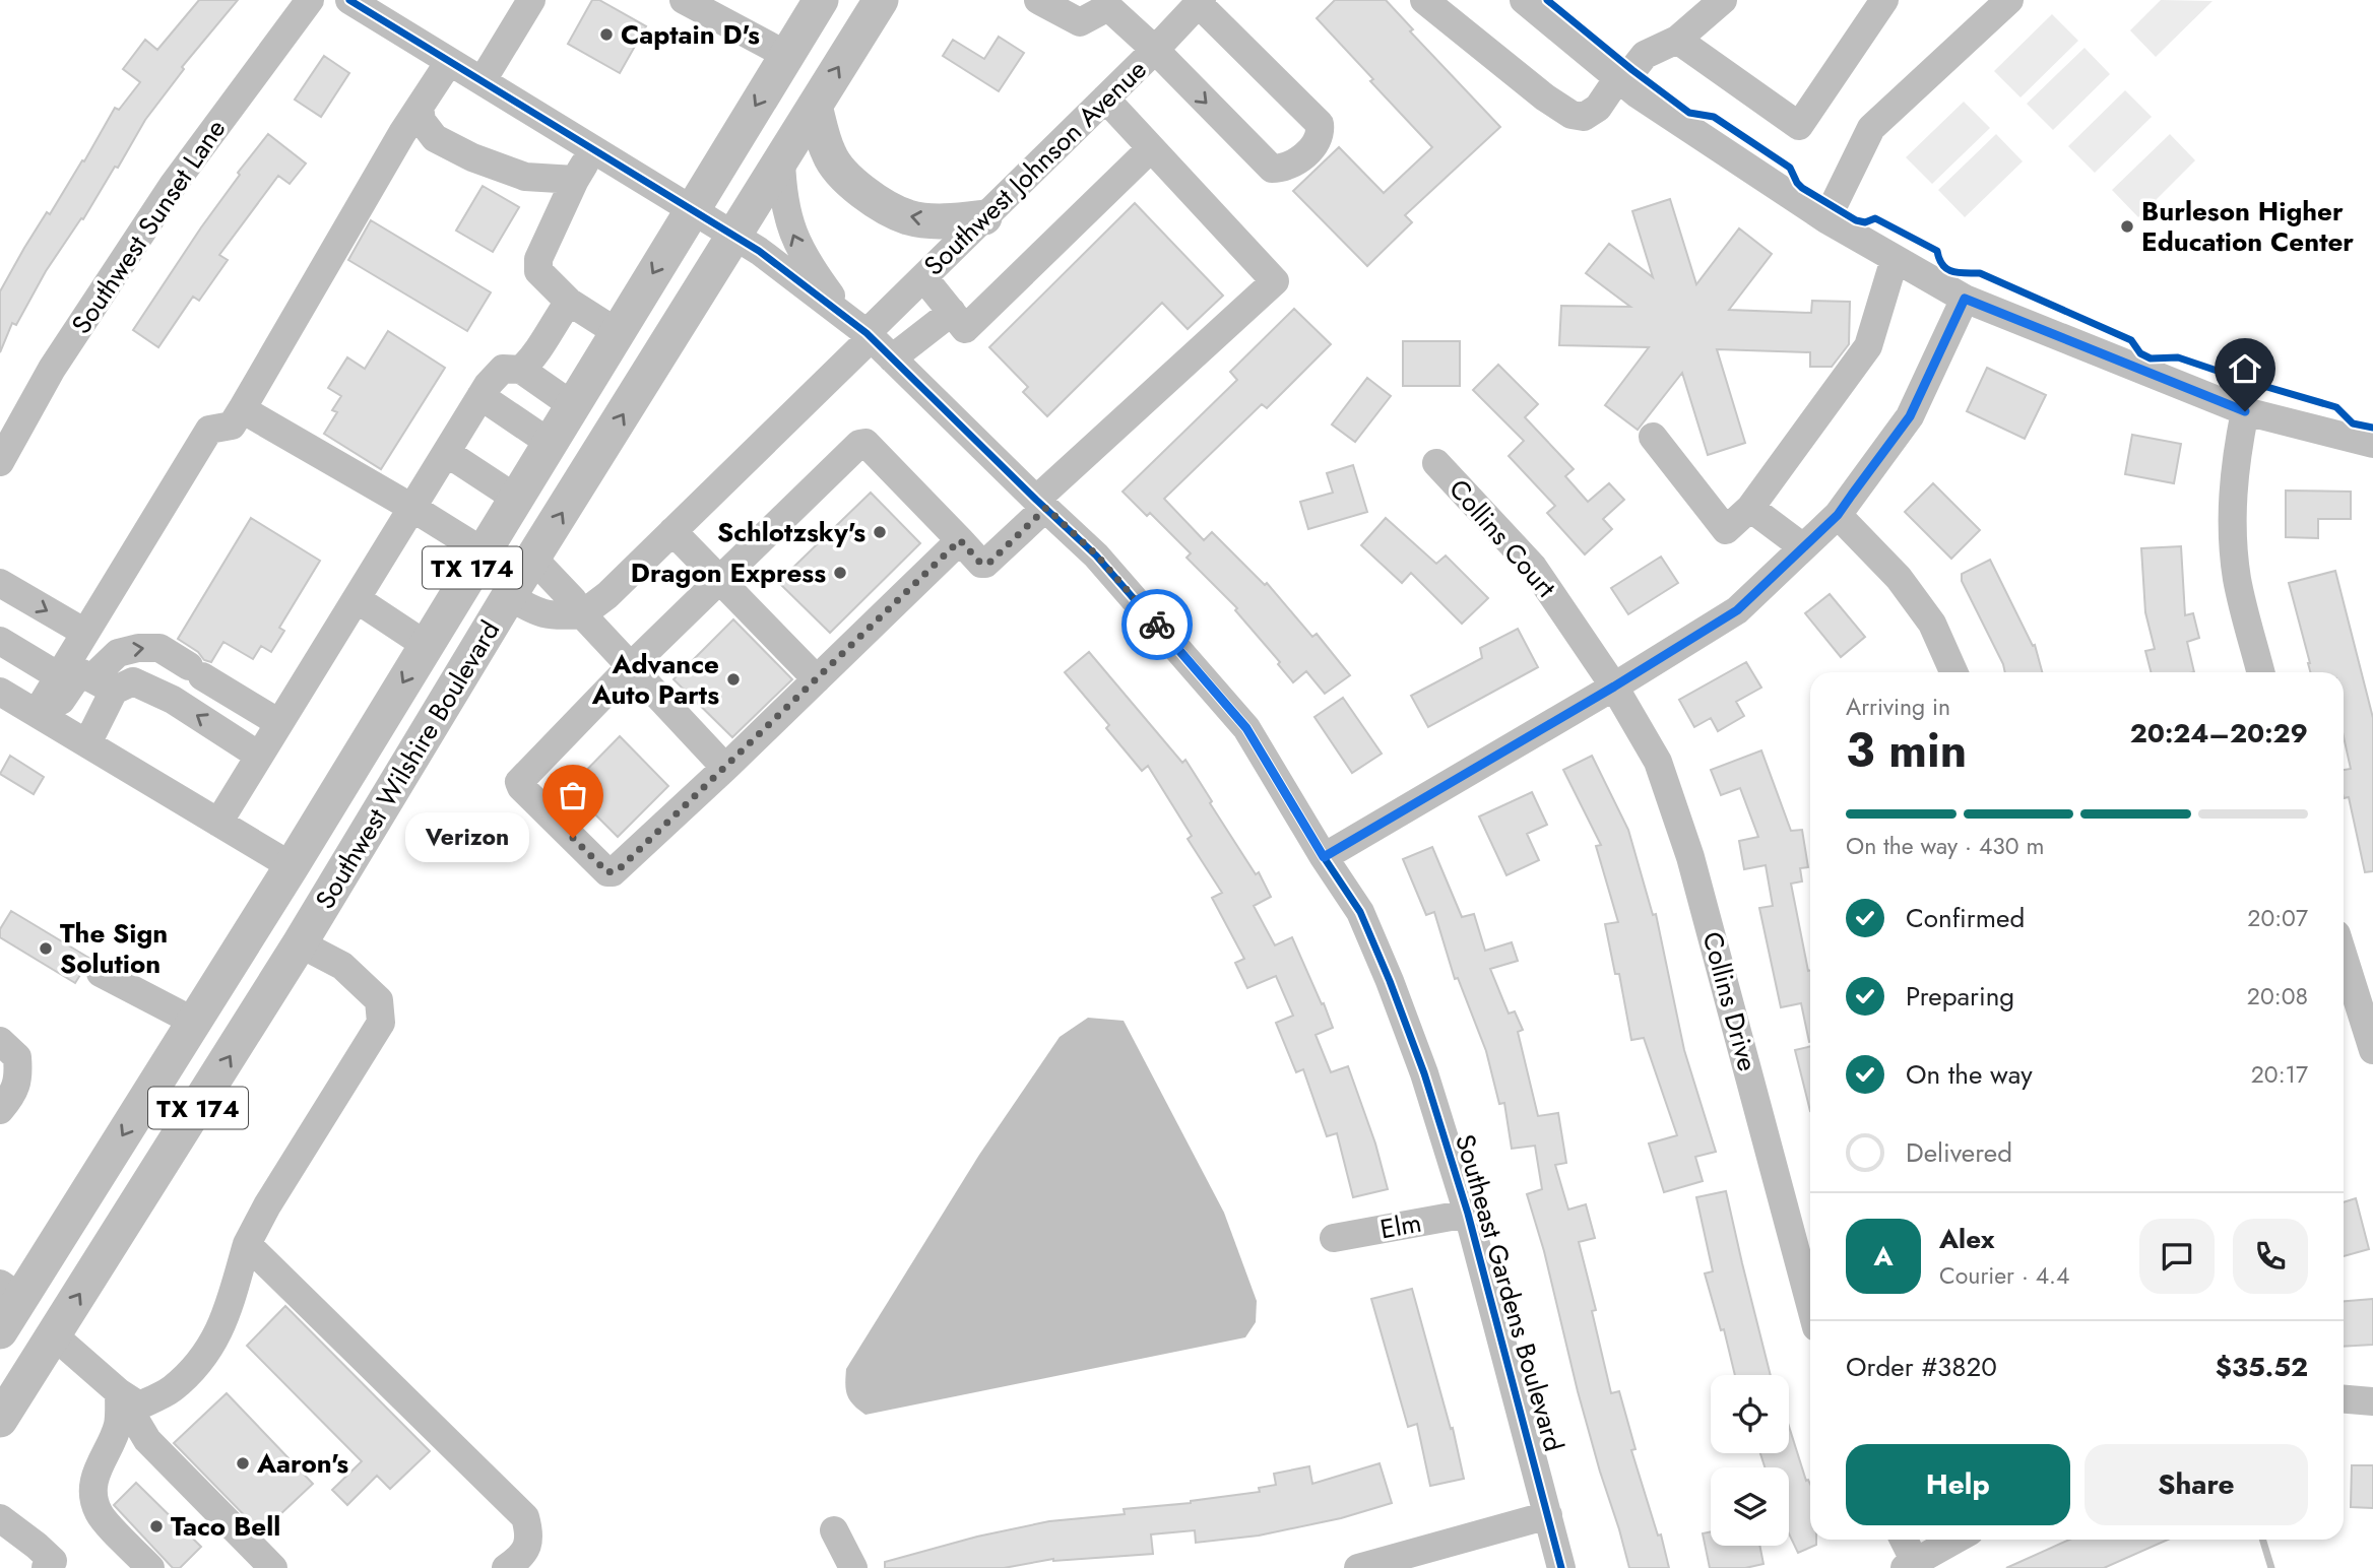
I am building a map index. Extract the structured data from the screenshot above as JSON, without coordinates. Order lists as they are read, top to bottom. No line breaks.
{"streets":{"main road":["TX 174","Southwest Wilshire Boulevard"],"street":["Southwest Johnson Avenue","Southwest Sunset Lane","Collins Court","Collins Drive","Elm","Southeast Gardens Boulevard"]},"crossings":[["Southwest Johnson Avenue","Southeast Gardens Boulevard"],["Collins Court","Collins Drive"],["Southwest Wilshire Boulevard","Southeast Gardens Boulevard"],["Elm","Southeast Gardens Boulevard"]],"places":["Captain D's","Burleson Higher Education Center","Schlotzsky's","Dragon Express","Advance Auto Parts","Verizon","The Sign Solution","Aaron's","Taco Bell"],"page":{"heading":["3 min","Arriving in","20:24–20:29"],"panel":["Alex","Courier · 4.4","Order #3820","$35.52"],"bar":"On the way · 430 m","bubble":"Verizon","list":[["Confirmed","20:07"],["Preparing","20:08"],["On the way","20:17"],"Delivered"],"round":"A","buttons":["Help","Share"]}}
